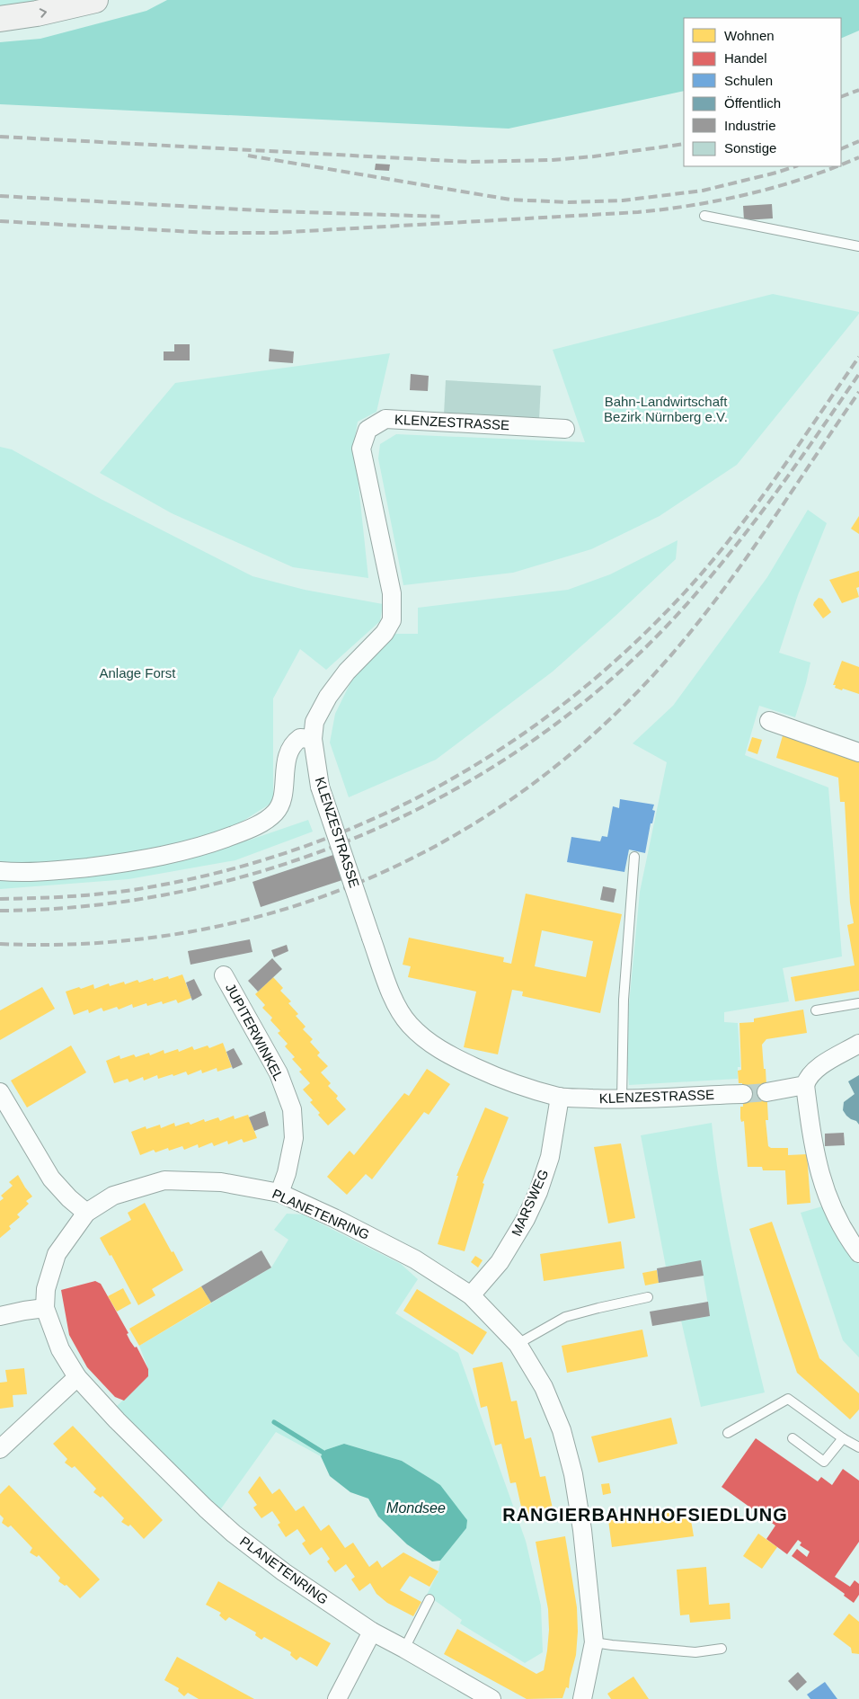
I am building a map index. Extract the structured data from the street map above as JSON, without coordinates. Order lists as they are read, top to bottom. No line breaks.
{"streets":{"street":["KLENZESTRASSE","JUPITERWINKEL","MARSWEG","PLANETENRING"]},"crossings":[["KLENZESTRASSE","MARSWEG"],["JUPITERWINKEL","PLANETENRING"],["MARSWEG","PLANETENRING"]],"districts":["RANGIERBAHNHOFSIEDLUNG"],"water":["Mondsee"],"parks":["Bahn-Landwirtschaft Bezirk Nürnberg e.V.","Anlage Forst"],"legend":["Wohnen","Handel","Schulen","Öffentlich","Industrie","Sonstige"]}
